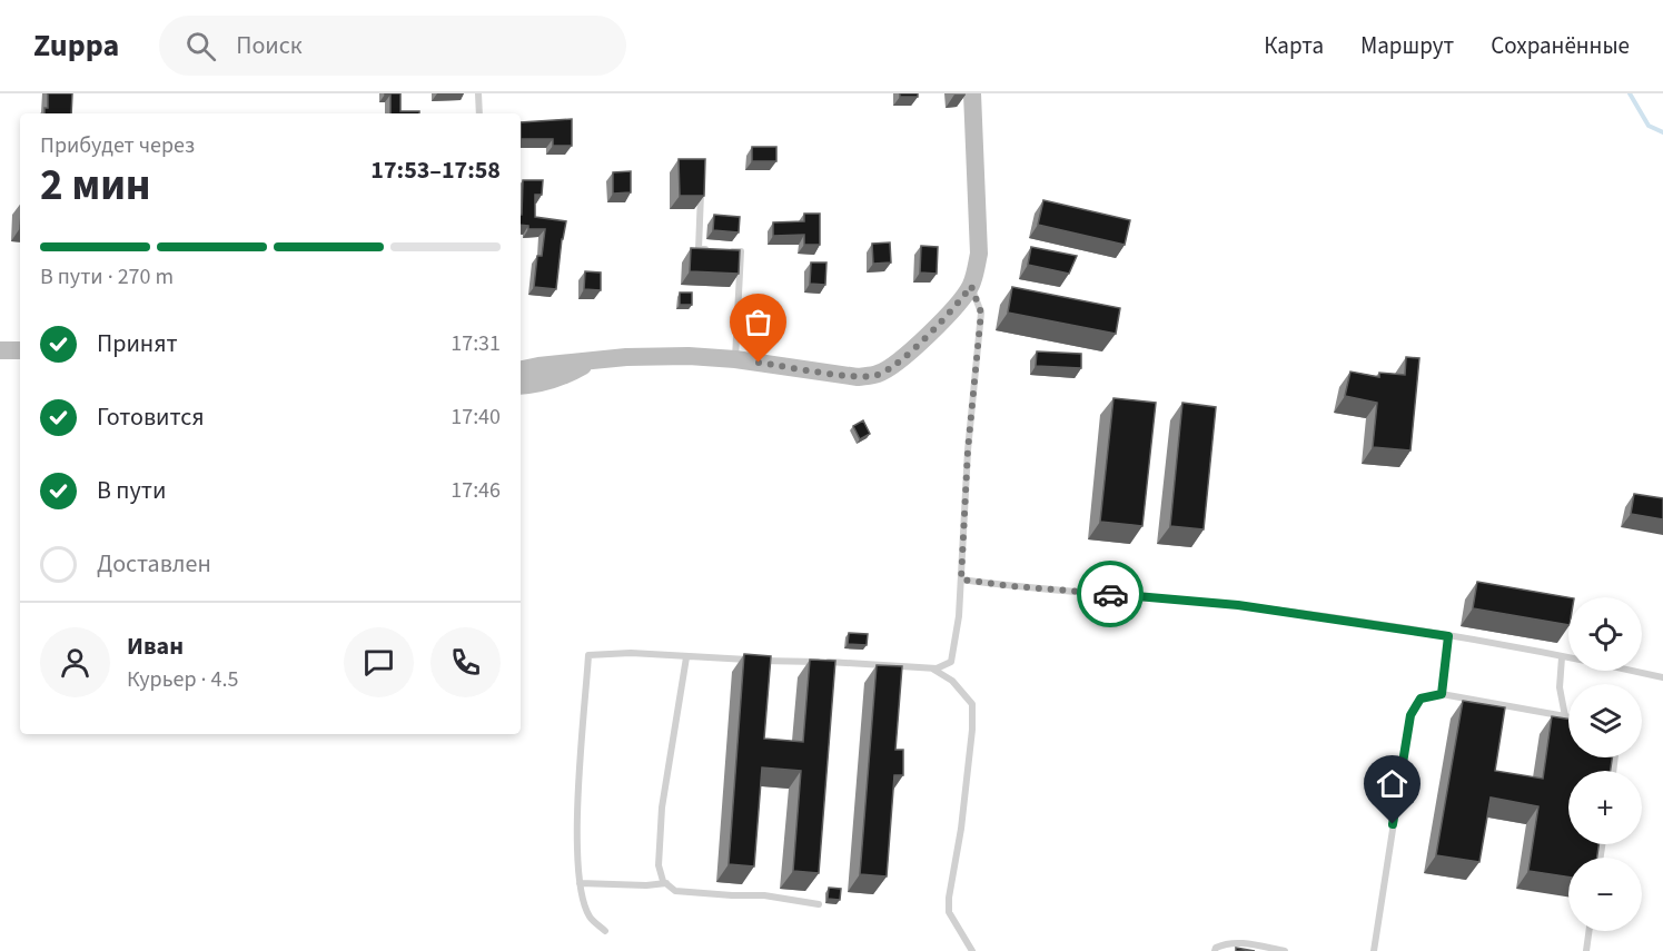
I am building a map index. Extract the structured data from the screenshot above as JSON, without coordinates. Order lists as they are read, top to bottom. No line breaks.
{"page":{"header":"Zuppa","search":"Поиск","nav":["Карта","Маршрут","Сохранённые"],"heading":["2 мин","Прибудет через","17:53–17:58"],"panel":["Иван","Курьер · 4.5"],"bar":"В пути · 270 m","list":[["Принят","17:31"],["Готовится","17:40"],["В пути","17:46"],"Доставлен"],"map_buttons":["+","−"]}}
